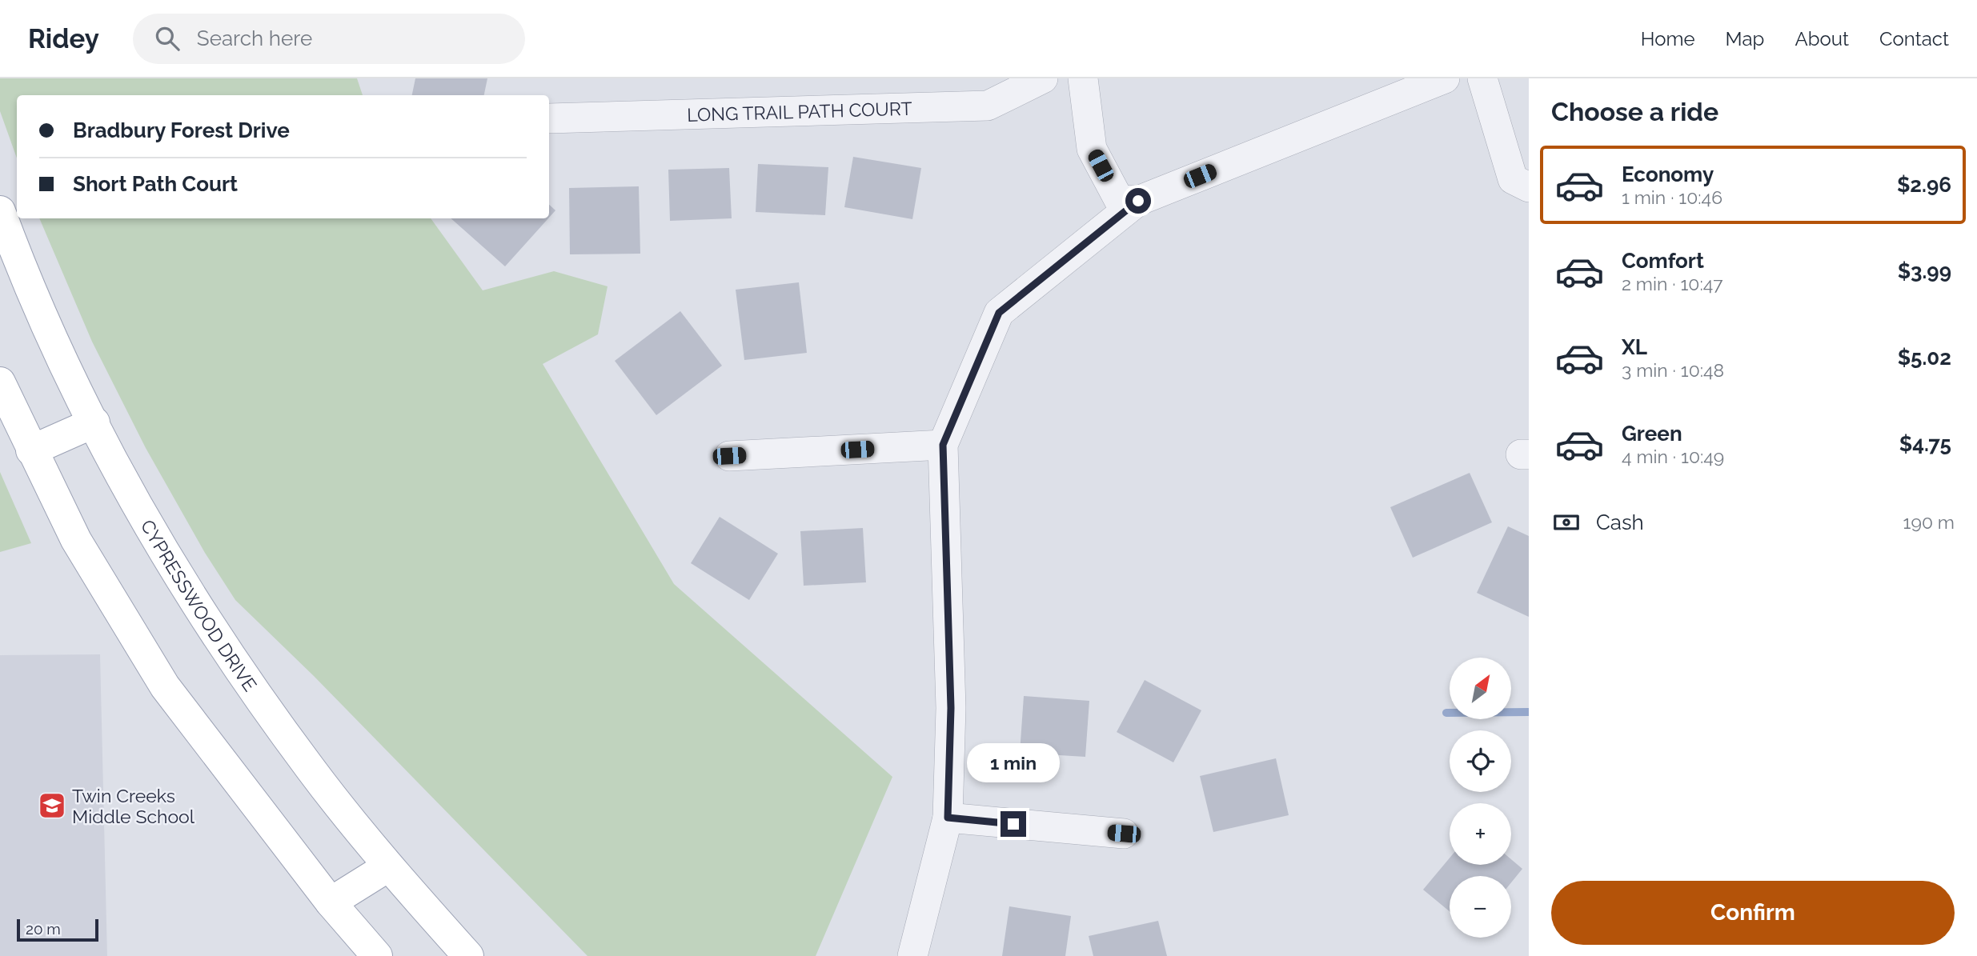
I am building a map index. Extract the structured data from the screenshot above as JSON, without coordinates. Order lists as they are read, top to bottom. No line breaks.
{"streets":{"main road":["CYPRESSWOOD DRIVE"],"street":["LONG TRAIL PATH COURT"]},"places":{"school or university":["Twin Creeks Middle School"]},"scale_bar":"20 m","north":"top right","page":{"header":"Ridey","search":"Search here","nav":["Home","Map","About","Contact"],"heading":"Choose a ride","banner":["Bradbury Forest Drive","Short Path Court"],"list":[{"name":"Economy","note":"1 min · 10:46","value":"$2.96"},{"name":"Comfort","note":"2 min · 10:47","value":"$3.99"},{"name":"XL","note":"3 min · 10:48","value":"$5.02"},{"name":"Green","note":"4 min · 10:49","value":"$4.75"}],"pay":["Cash","190 m"],"map_buttons":["+","−"],"bubble":"1 min","buttons":"Confirm","scale":"20 m"}}
